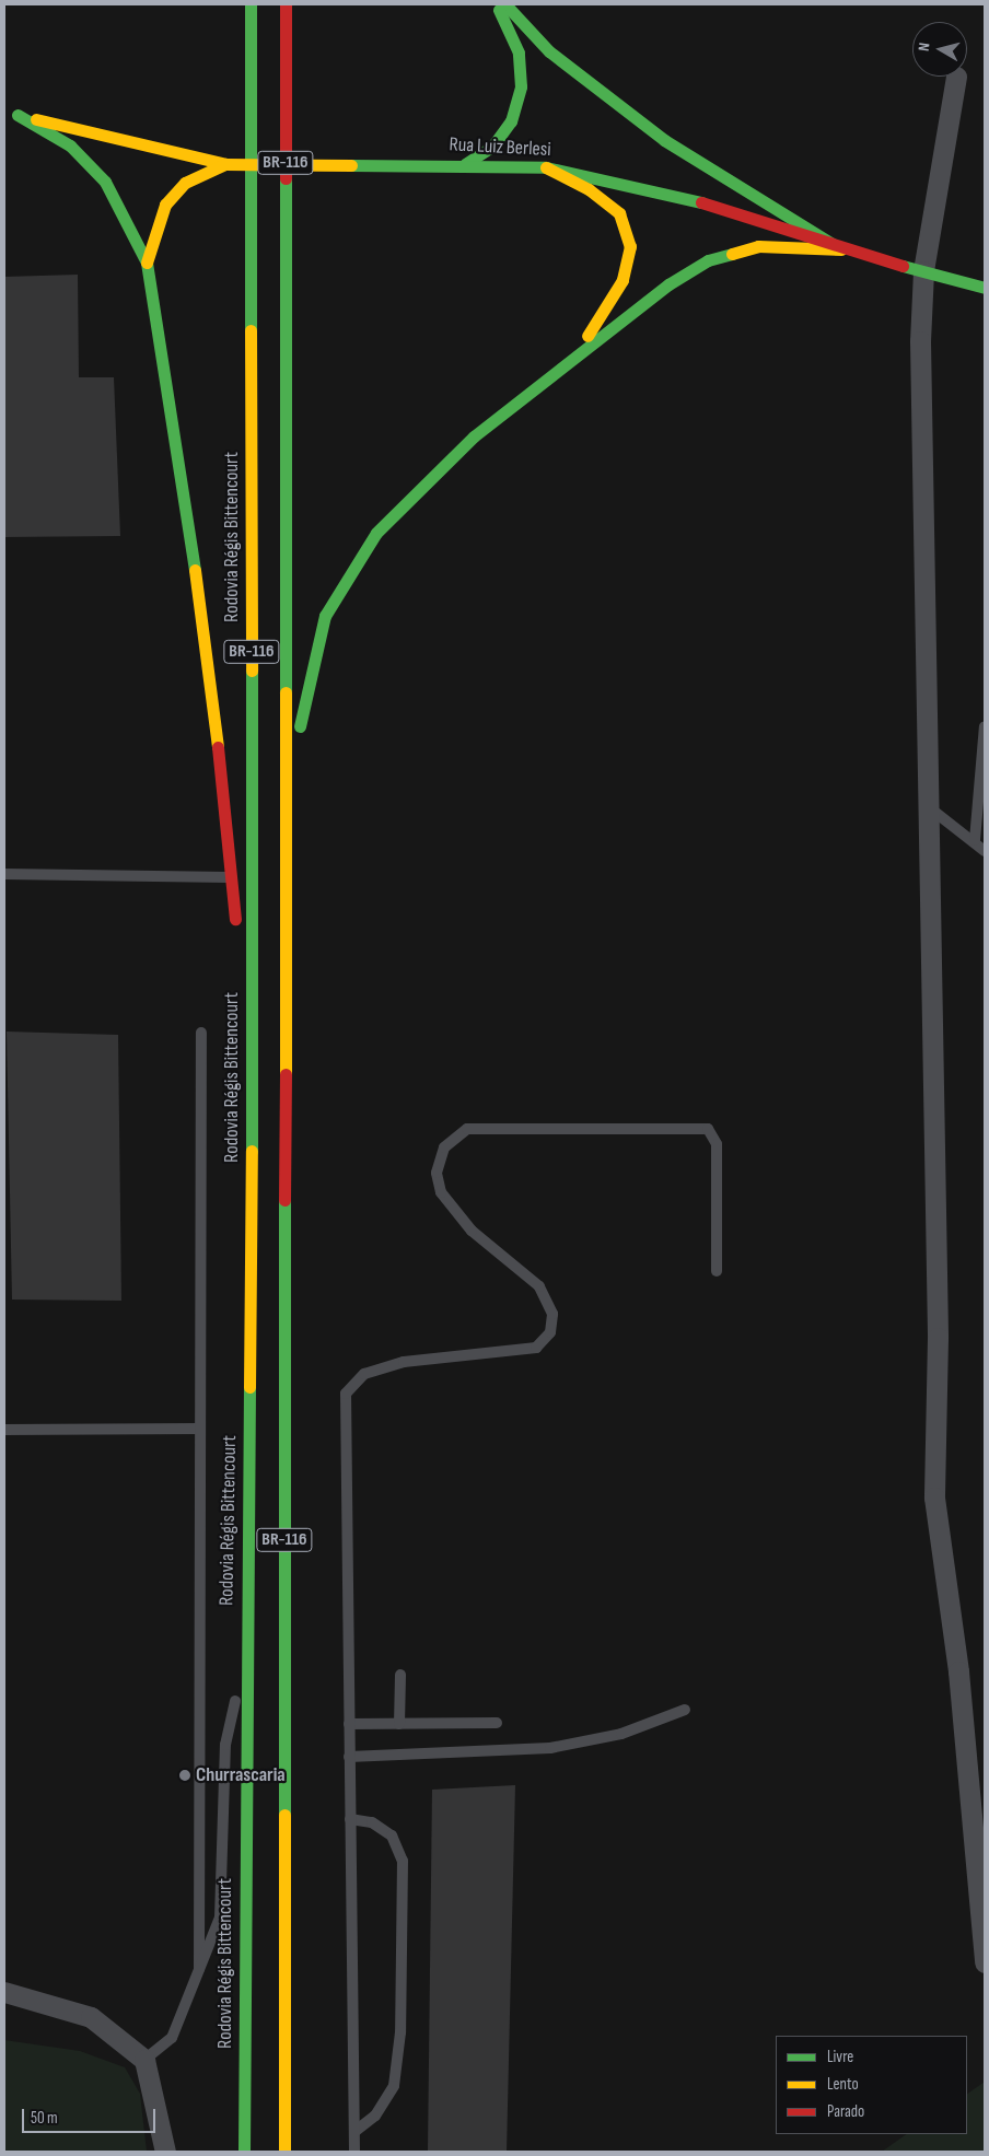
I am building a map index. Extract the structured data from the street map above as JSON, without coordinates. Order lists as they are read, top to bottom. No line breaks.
{"streets":{"main road":["Rua Luiz Berlesi","BR-116","Rodovia Régis Bittencourt"]},"places":["Churrascaria"],"legend":["Livre","Lento","Parado"],"scale_bar":"50 m","north":"left"}
